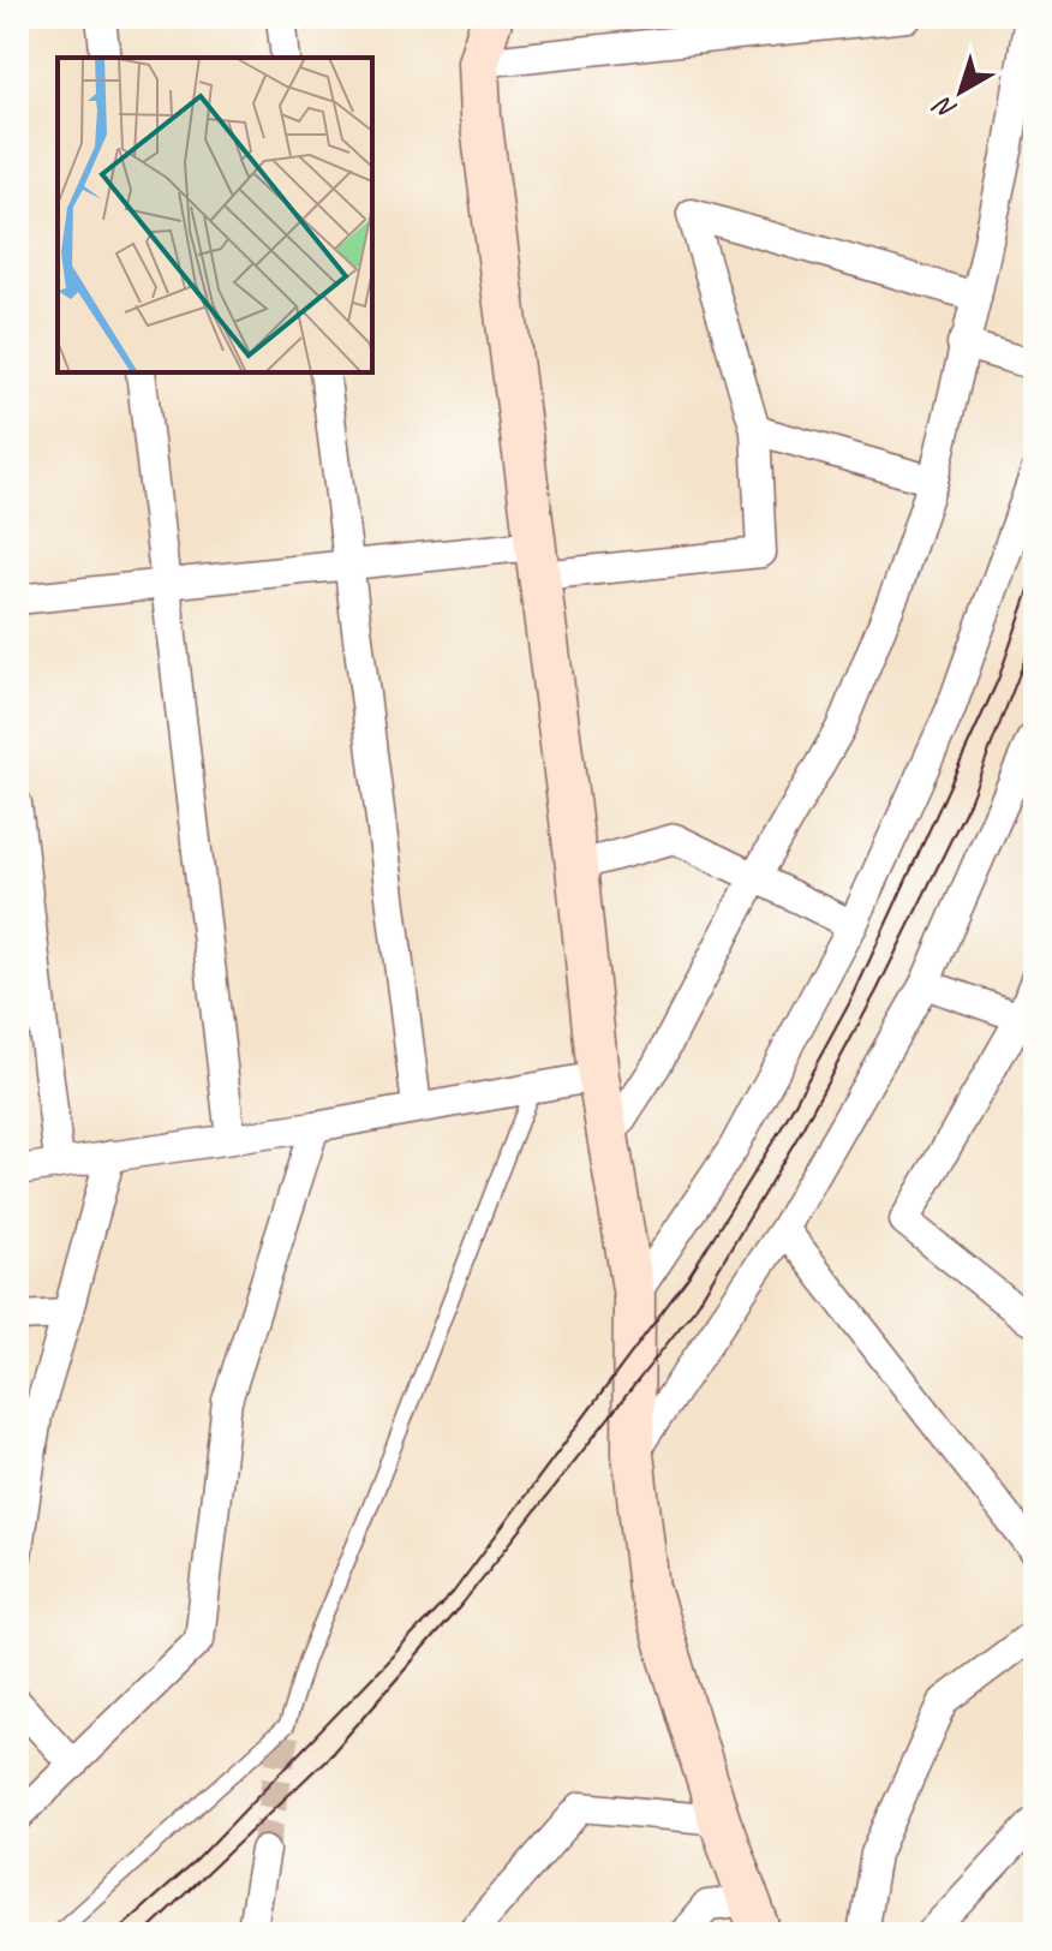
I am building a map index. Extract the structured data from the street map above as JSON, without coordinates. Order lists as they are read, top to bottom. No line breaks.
{"north":"bottom left"}
